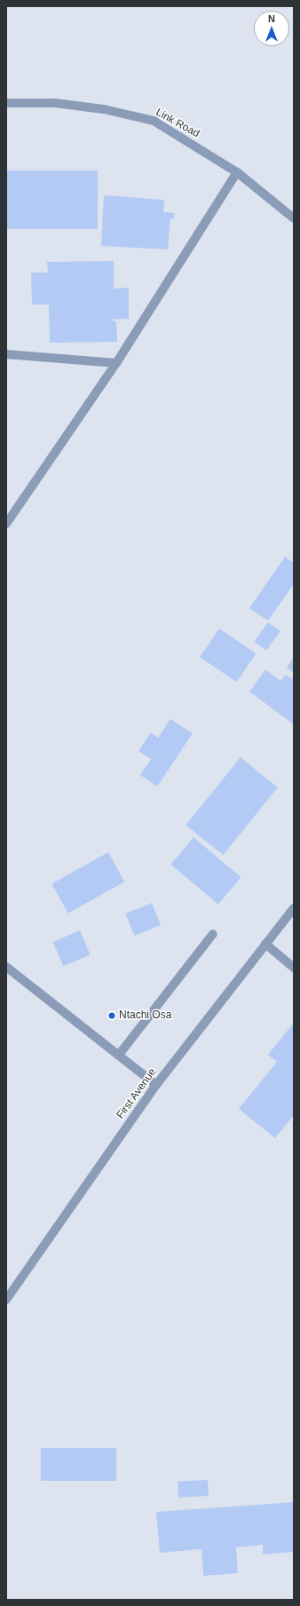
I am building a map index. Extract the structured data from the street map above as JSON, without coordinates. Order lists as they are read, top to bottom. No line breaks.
{"streets":{"street":["Link Road","First Avenue"]},"places":["Ntachi Osa"],"north":"top"}
